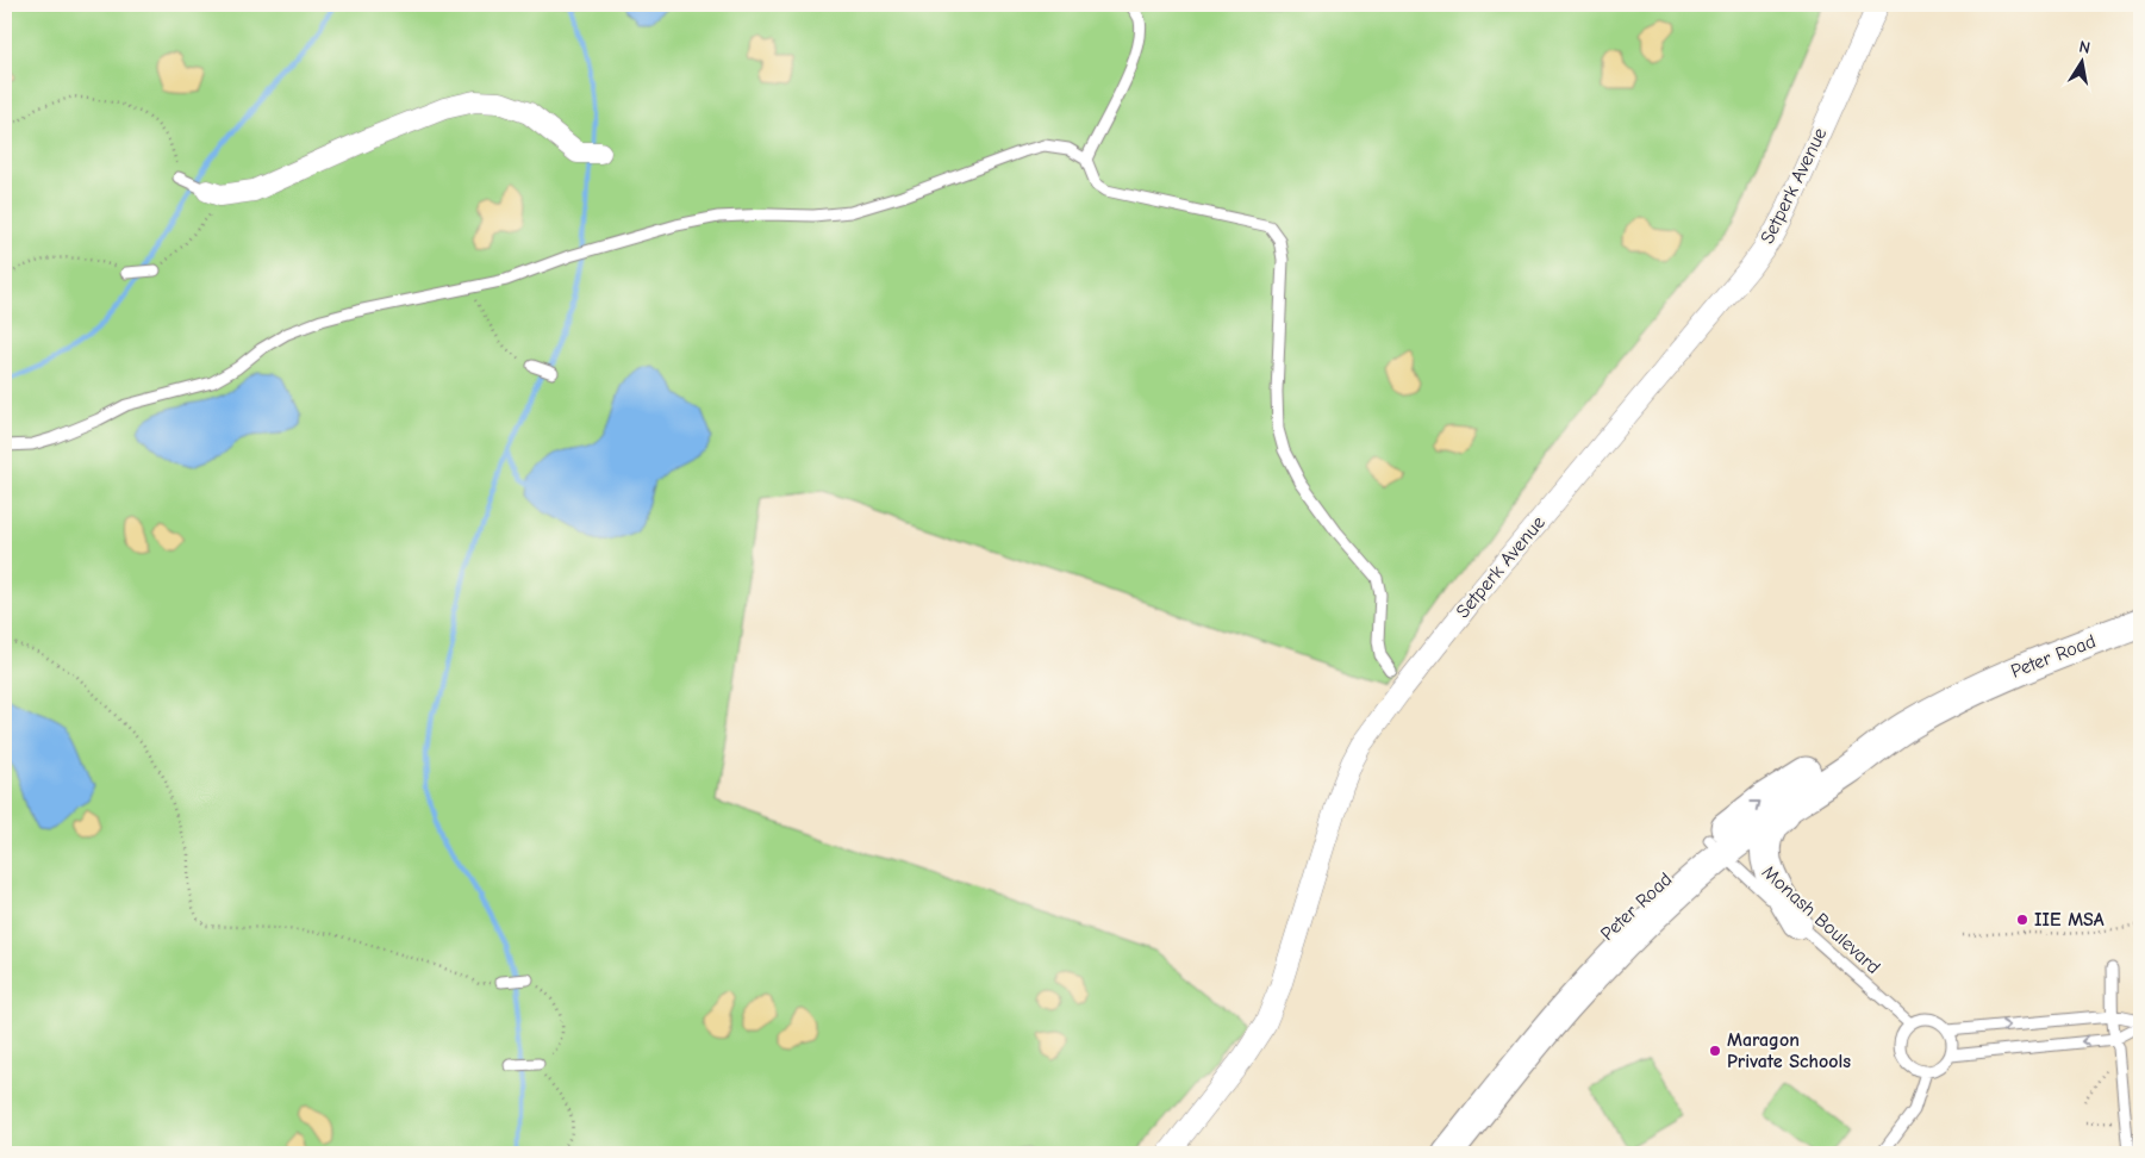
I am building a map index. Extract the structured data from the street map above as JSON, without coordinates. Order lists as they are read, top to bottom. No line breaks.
{"streets":{"main road":["Peter Road"],"street":["Setperk Avenue"],"lane":["Monash Boulevard"]},"crossings":[["Peter Road","Monash Boulevard"]],"places":["IIE MSA","Maragon Private Schools"],"north":"top"}
